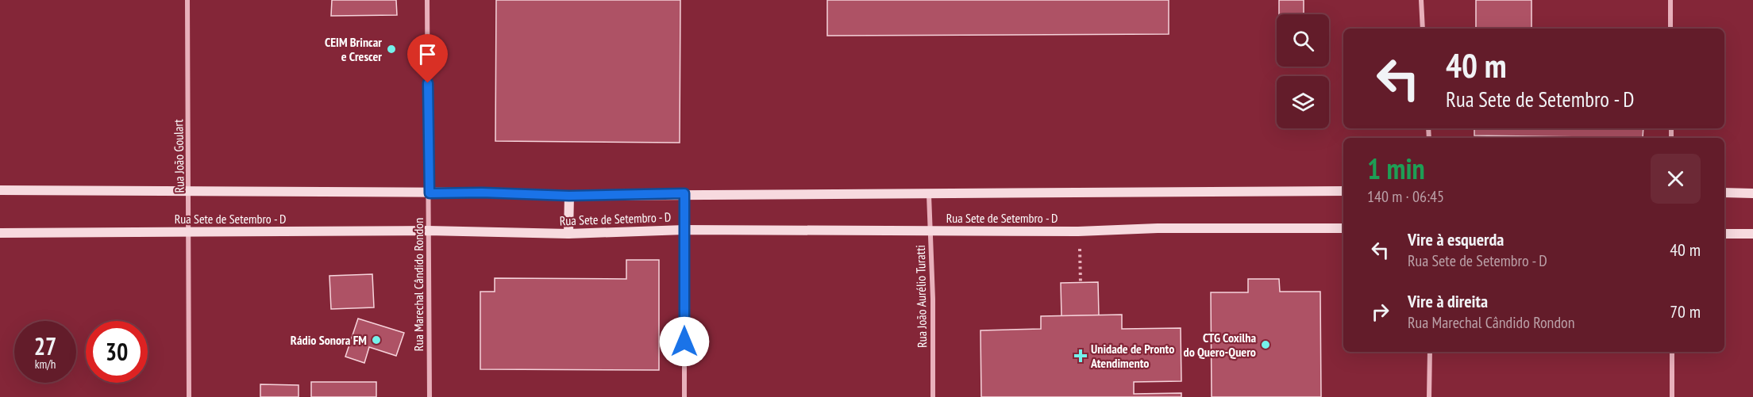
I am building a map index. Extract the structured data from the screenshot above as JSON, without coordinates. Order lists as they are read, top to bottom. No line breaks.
{"streets":{"street":["Rua João Goulart","Rua Sete de Setembro - D","Rua Marechal Cândido Rondon","Rua João Aurélio Turatti"]},"crossings":[["Rua João Goulart","Rua Sete de Setembro - D"],["Rua Sete de Setembro - D","Rua Marechal Cândido Rondon"],["Rua Sete de Setembro - D","Rua João Aurélio Turatti"]],"places":{"other":["CEIM Brincar e Crescer","Rádio Sonora FM","CTG Coxilha do Quero-Quero"],"health":["Unidade de Pronto Atendimento"]},"page":{"turn":["40 m","Rua Sete de Setembro - D"],"heading":["1 min","140 m · 06:45"],"list":[{"name":"Vire à esquerda","note":"Rua Sete de Setembro - D","value":"40 m"},{"name":"Vire à direita","note":"Rua Marechal Cândido Rondon","value":"70 m"}],"speed":"27 km/h","limit":"30"}}
